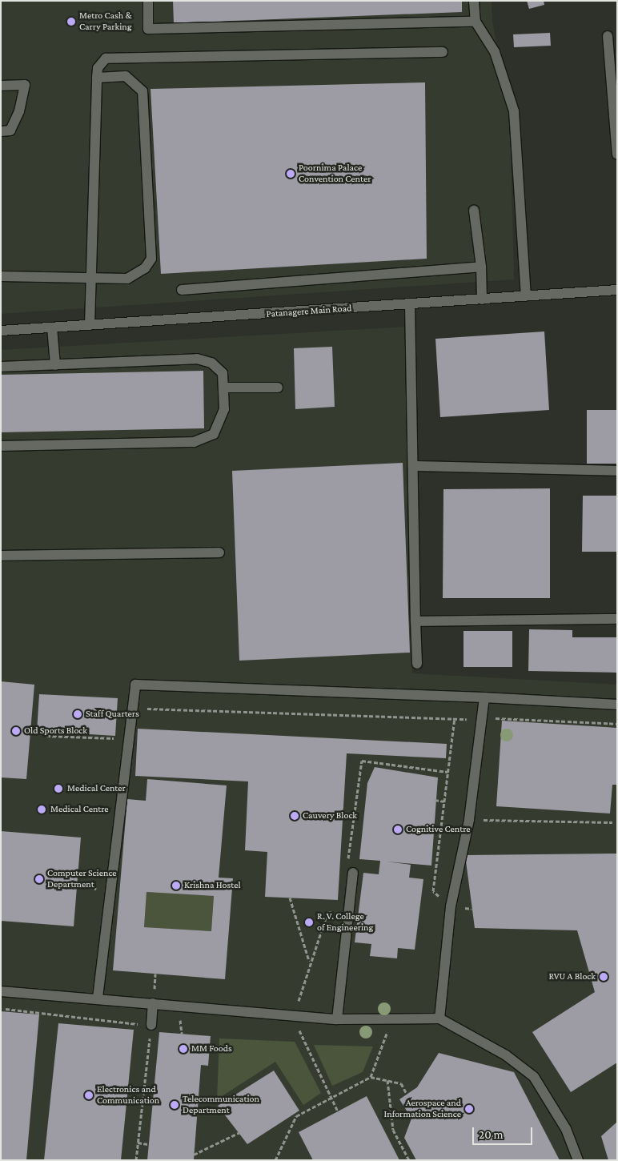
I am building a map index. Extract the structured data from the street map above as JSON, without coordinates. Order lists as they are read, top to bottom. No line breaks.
{"streets":{"street":["Patanagere Main Road"]},"places":["Metro Cash & Carry Parking","Poornima Palace Convention Center","Staff Quarters","Old Sports Block","Medical Center","Medical Centre","Cauvery Block","Cognitive Centre","Computer Science Department","Krishna Hostel","R. V. College of Engineering","RVU A Block","MM Foods","Electronics and Communication","Telecommunication Department","Aerospace and Information Science"],"scale_bar":"20 m"}
